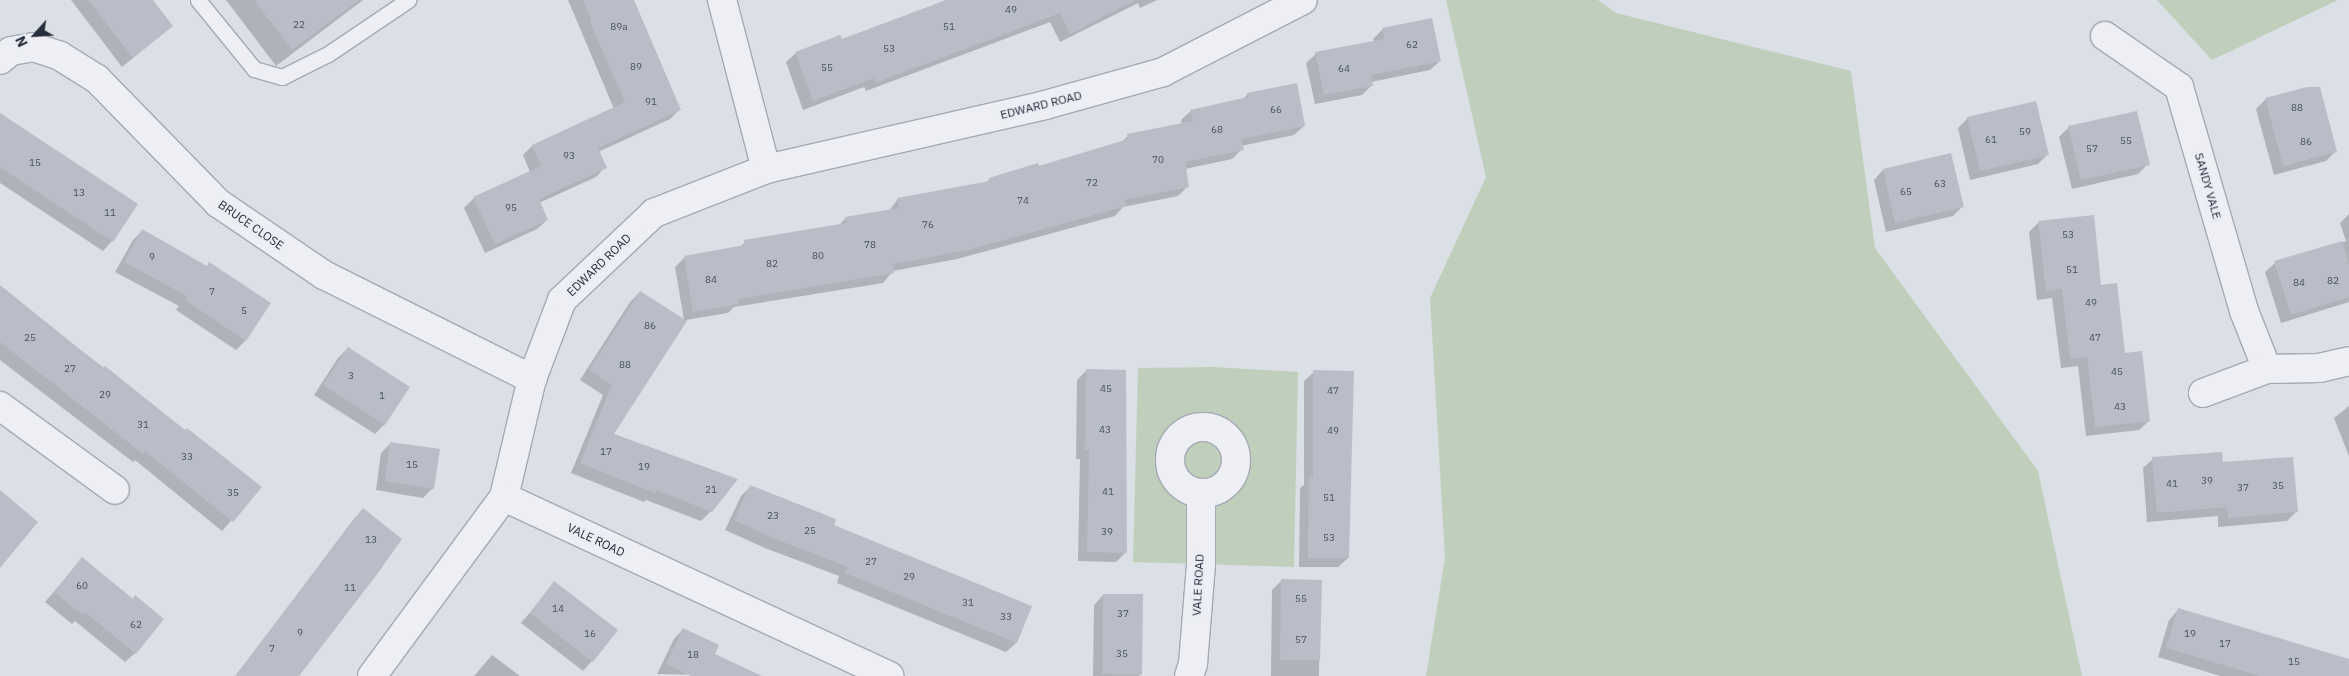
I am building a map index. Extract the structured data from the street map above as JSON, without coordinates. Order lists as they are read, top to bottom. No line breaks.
{"streets":{"street":["EDWARD ROAD","SANDY VALE","BRUCE CLOSE","VALE ROAD"]},"crossings":[["EDWARD ROAD","BRUCE CLOSE"],["EDWARD ROAD","VALE ROAD"]],"house_numbers":["49","22","89a","51","62","53","89","55","64","91","88","66","68","59","61","55","86","57","93","70","15","72","63","65","13","74","95","11","76","53","78","80","9","82","51","84","82","84","7","49","5","86","25","47","88","27","45","3","45","47","29","1","43","31","43","49","17","33","15","19","39","41","35","37","21","41","35","51","23","25","39","53","13","27","29","60","11","55","31","14","37","33","62","9","16","19","57","17","7","35","18","15"],"north":"bottom left"}
